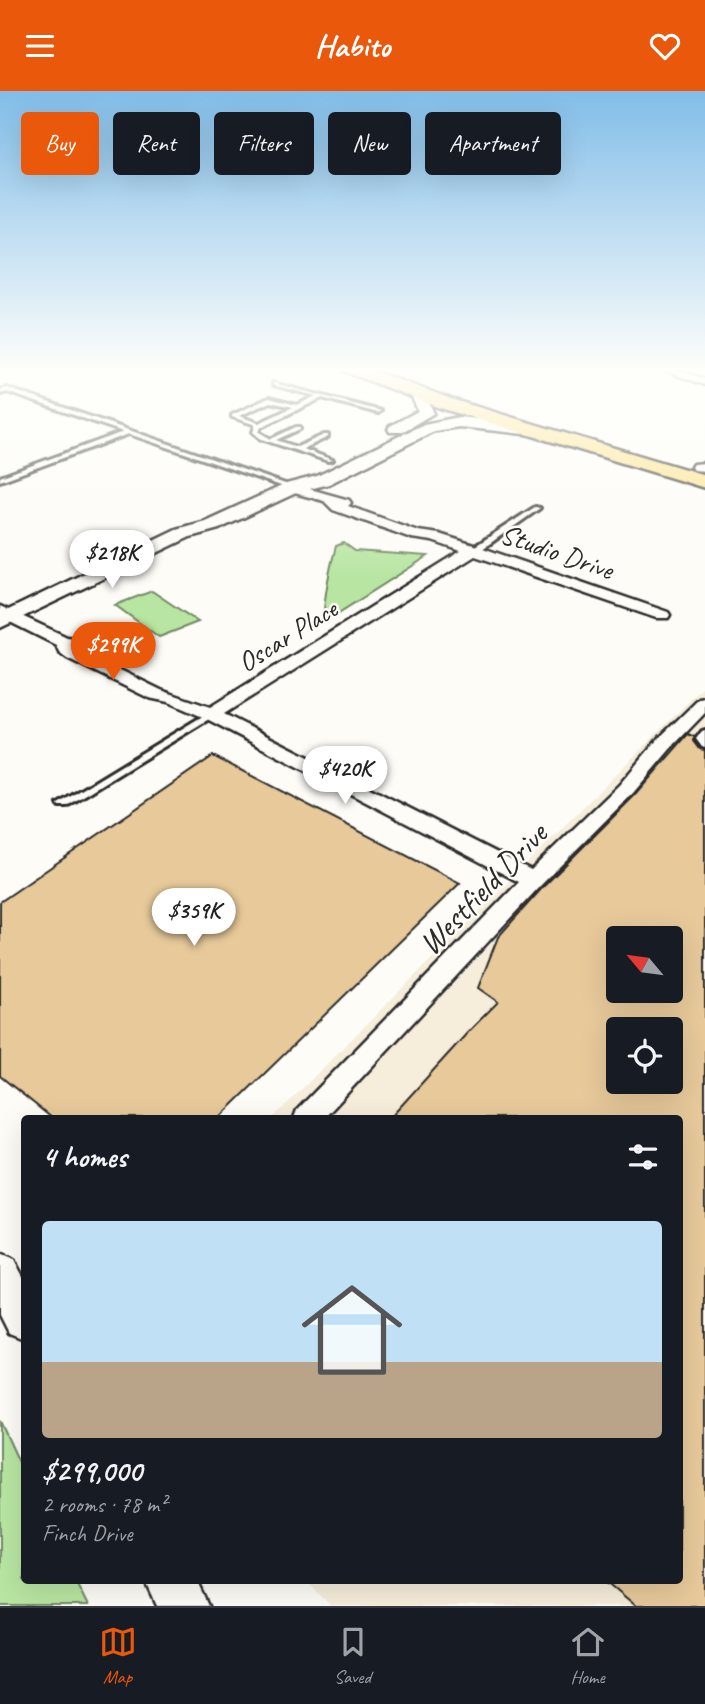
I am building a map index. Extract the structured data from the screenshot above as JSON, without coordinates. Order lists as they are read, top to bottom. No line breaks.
{"streets":{"street":["Studio Drive","Oscar Place","Westfield Drive"]},"crossings":[["Studio Drive","Oscar Place"]],"north":"top left","page":{"header":"Habito","chip":["Buy","Rent","Filters","New","Apartment"],"price":["$218K","$299K","$420K","$359K"],"heading":"4 homes","list":[{"name":"$299,000","note":"2 rooms · 78 m² · Finch Drive"}],"tabs":["Map","Saved","Home"]}}
